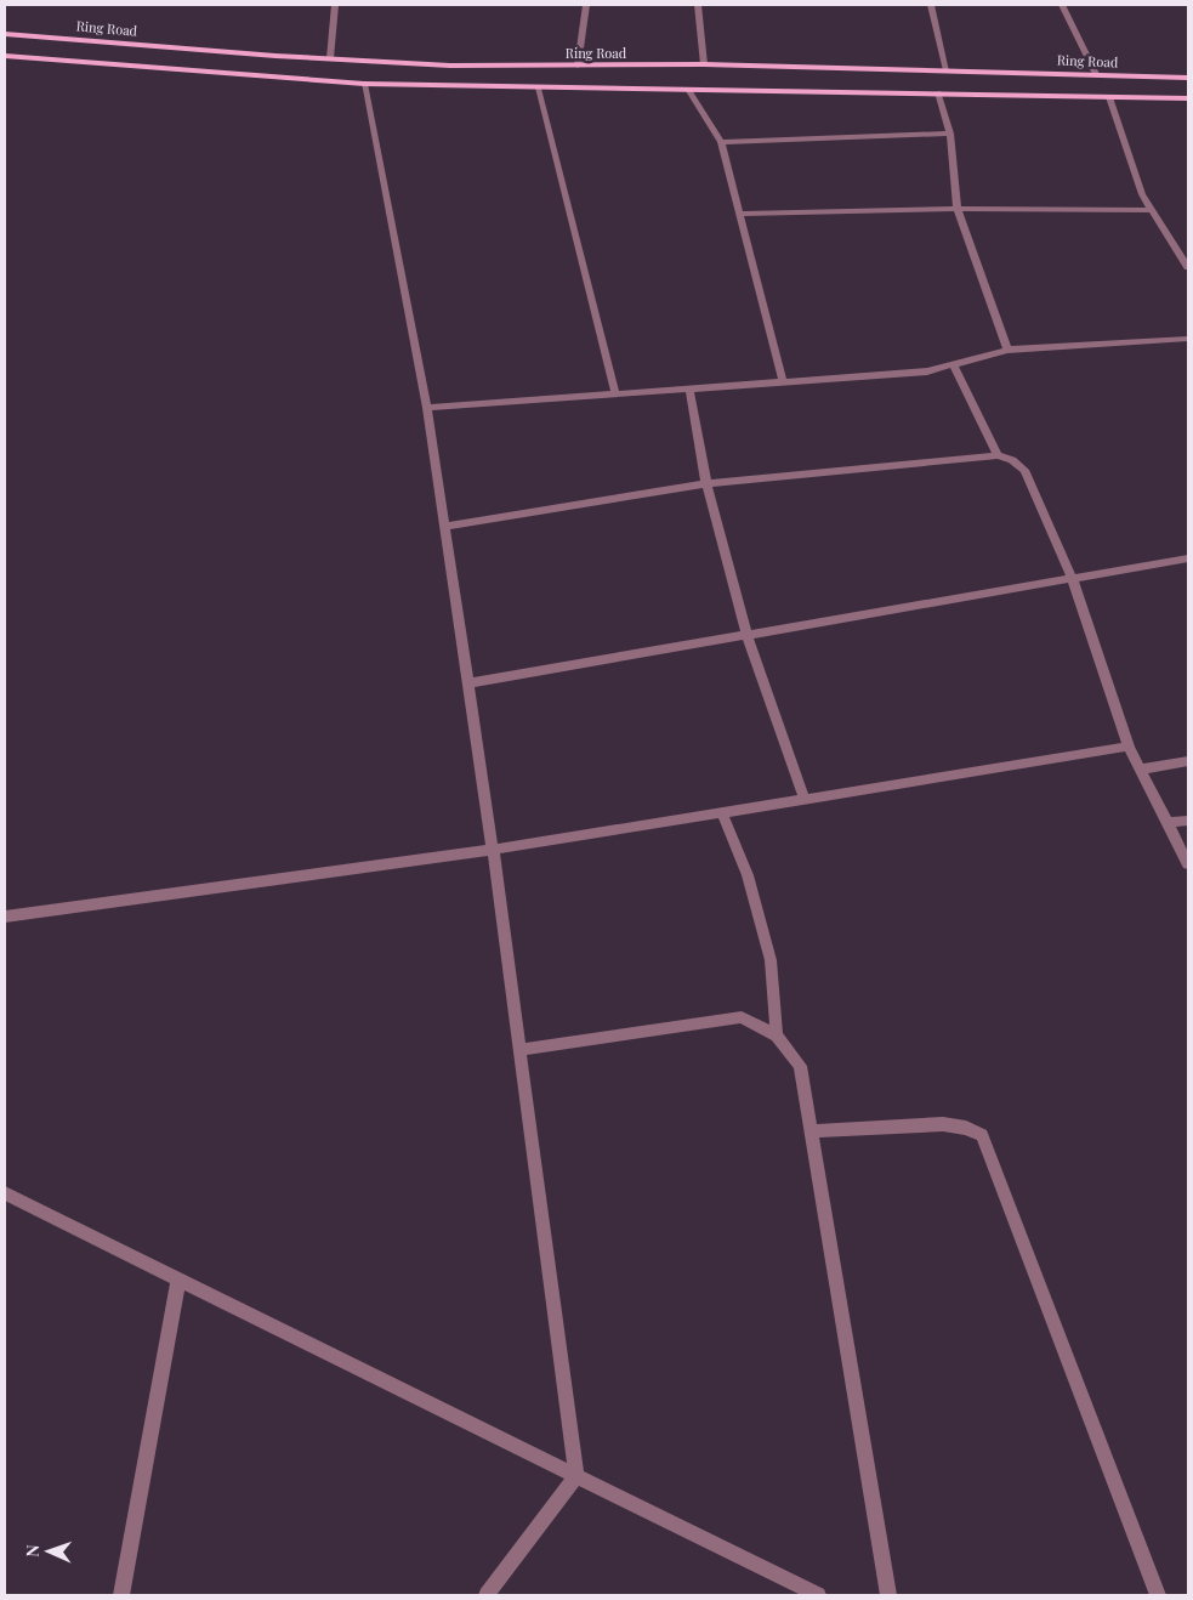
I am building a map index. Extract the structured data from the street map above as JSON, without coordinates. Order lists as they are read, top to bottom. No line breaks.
{"streets":{"main road":["Ring Road"]},"north":"left"}
